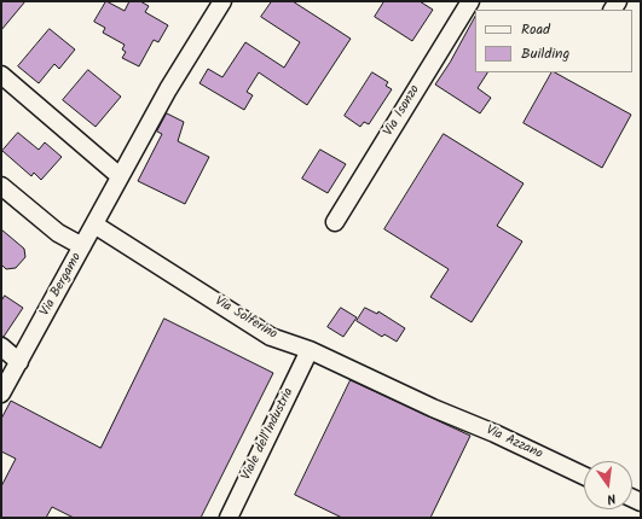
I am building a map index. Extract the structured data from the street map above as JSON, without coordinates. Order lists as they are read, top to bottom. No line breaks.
{"streets":{"street":["Via Isonzo","Via Bergamo","Via Solferino","Viale dell'Industria","Via Azzano"]},"crossings":[["Via Bergamo","Via Solferino"],["Via Solferino","Viale dell'Industria"],["Via Solferino","Via Azzano"]],"legend":["Road","Building"],"north":"bottom"}
